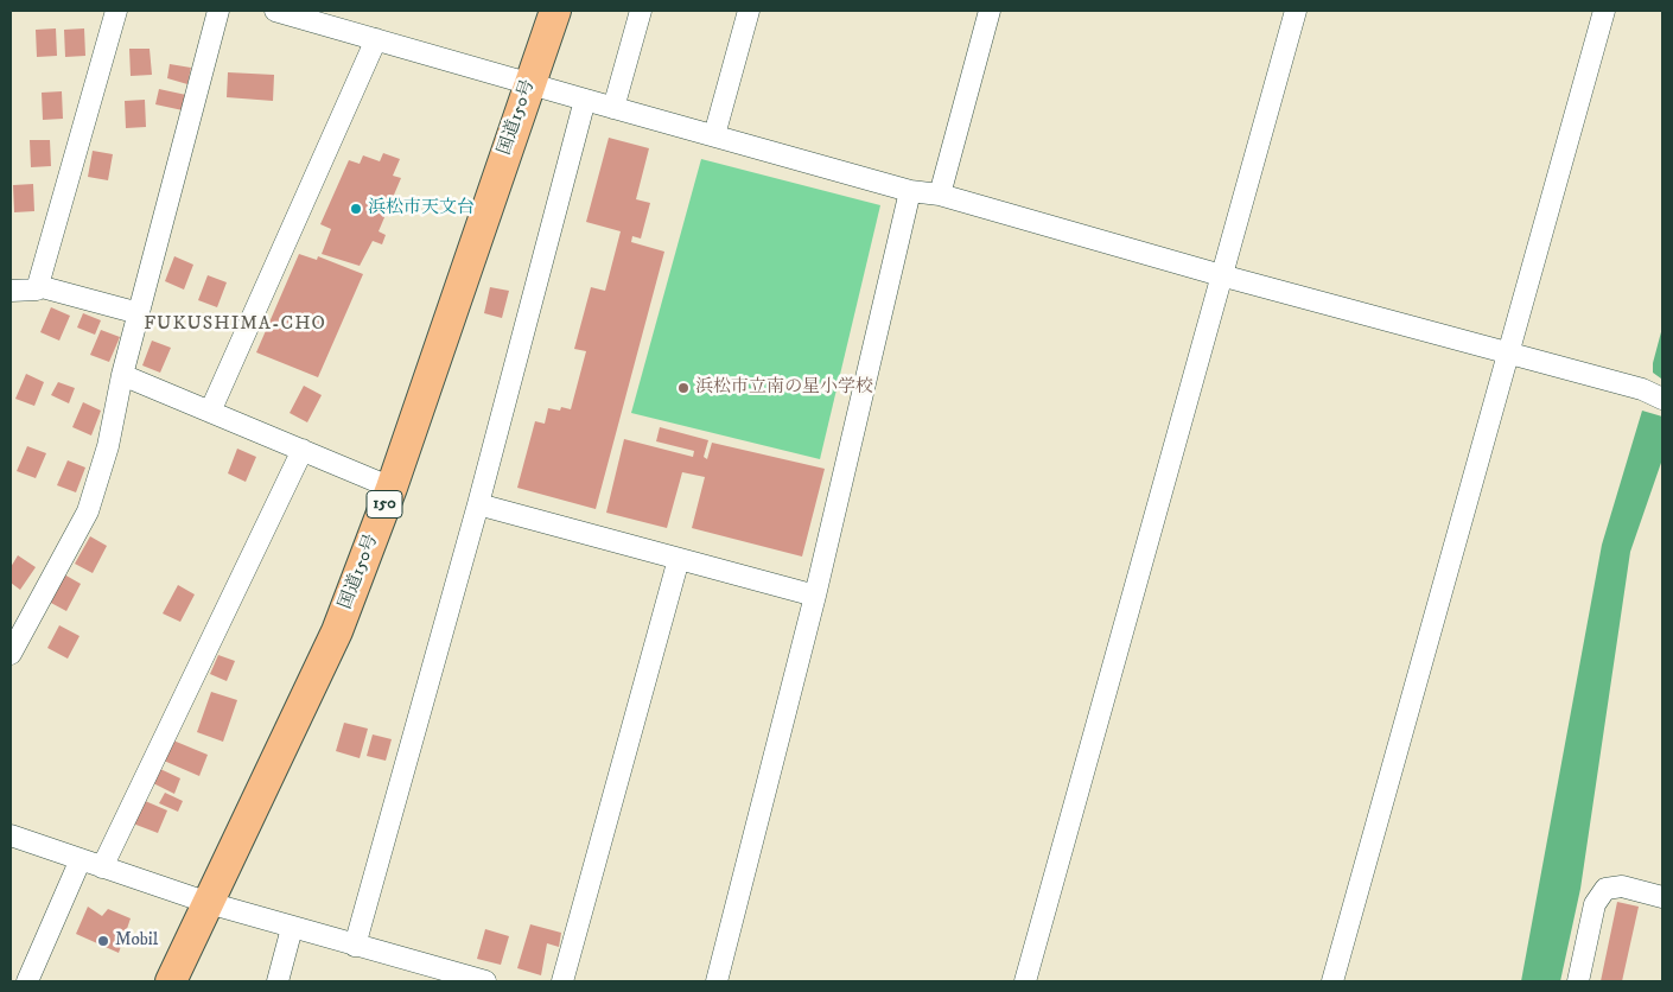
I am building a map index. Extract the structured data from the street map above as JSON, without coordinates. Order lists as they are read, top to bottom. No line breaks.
{"streets":{"highway":["国道150号","150"]},"districts":["FUKUSHIMA-CHO"],"places":["浜松市天文台","浜松市立南の星小学校","Mobil"]}
